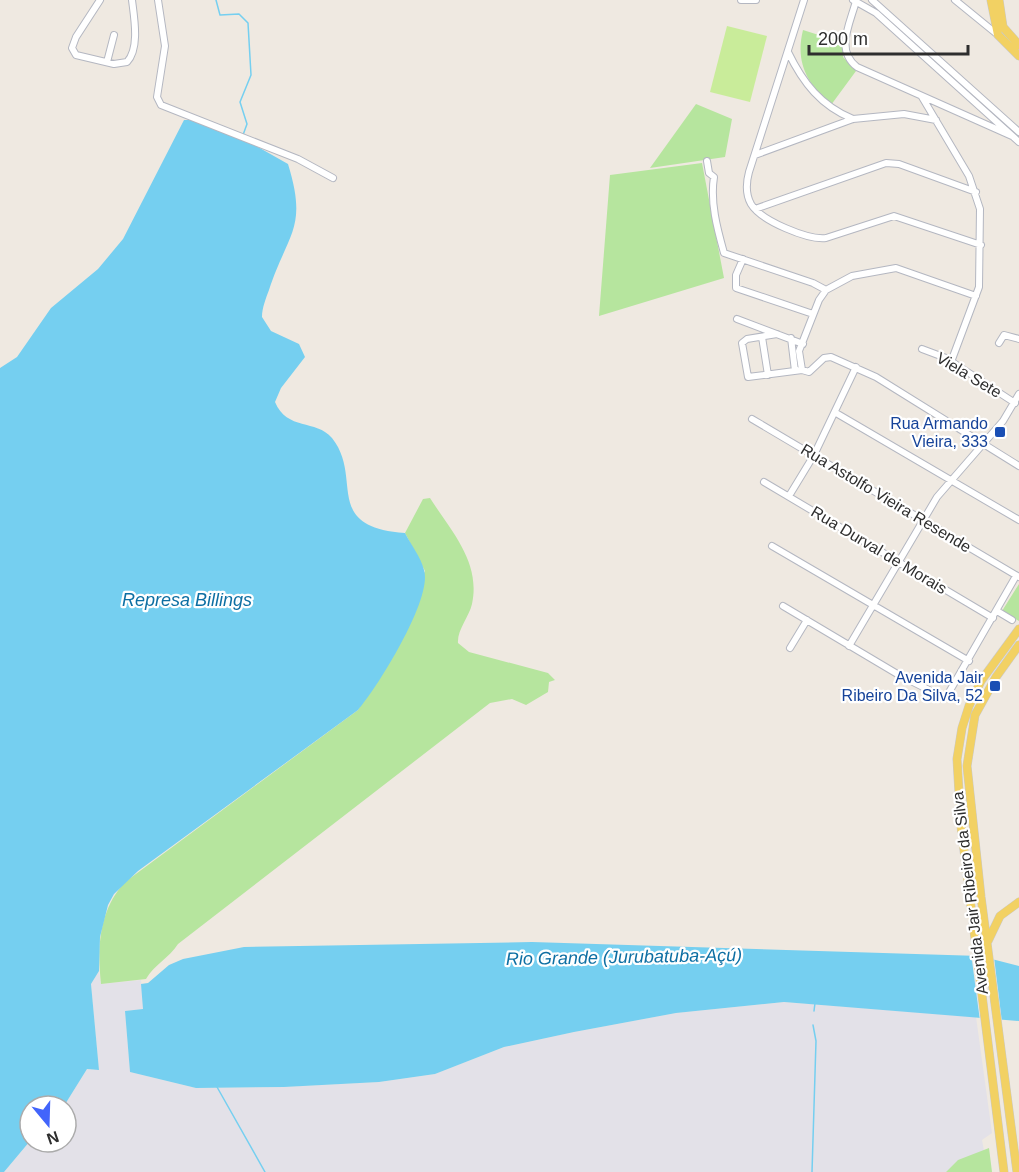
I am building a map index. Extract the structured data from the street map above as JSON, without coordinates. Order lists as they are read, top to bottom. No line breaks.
{"streets":{"main road":["Avenida Jair Ribeiro da Silva"],"street":["Viela Sete","Rua Astolfo Vieira Resende","Rua Durval de Morais"]},"water":["Represa Billings","Rio Grande (Jurubatuba-Açú)"],"places":{"transit":["Rua Armando Vieira, 333","Avenida Jair Ribeiro Da Silva, 52"]},"scale_bar":"200 m","north":"bottom"}
